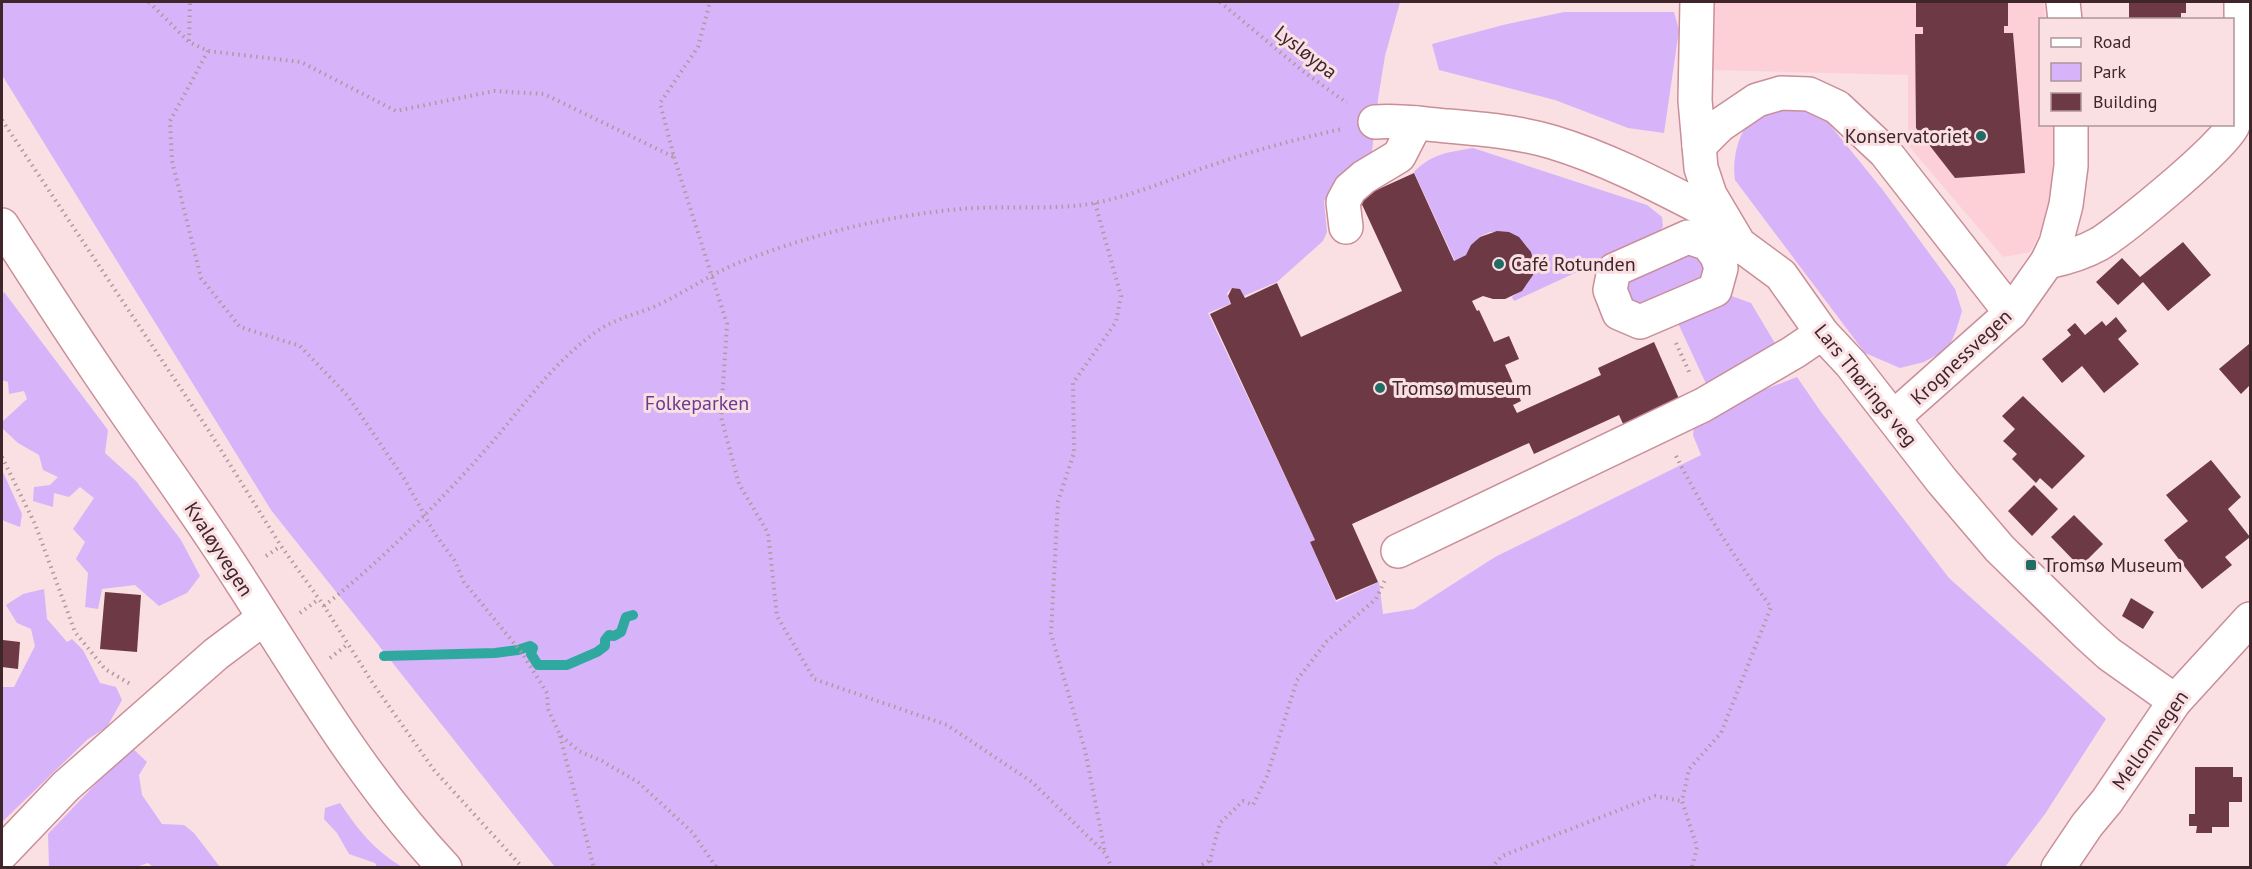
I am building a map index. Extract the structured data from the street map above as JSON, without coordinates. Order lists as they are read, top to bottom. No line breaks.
{"streets":{"street":["Krognessvegen","Lars Thørings veg","Kvaløyvegen","Mellomvegen"],"path":["Lysløypa"]},"crossings":[["Krognessvegen","Lars Thørings veg"],["Lars Thørings veg","Mellomvegen"]],"parks":["Folkeparken"],"places":{"other":["Konservatoriet","Café Rotunden","Tromsø museum"],"transit":["Tromsø Museum"]},"legend":["Road","Park","Building"]}
